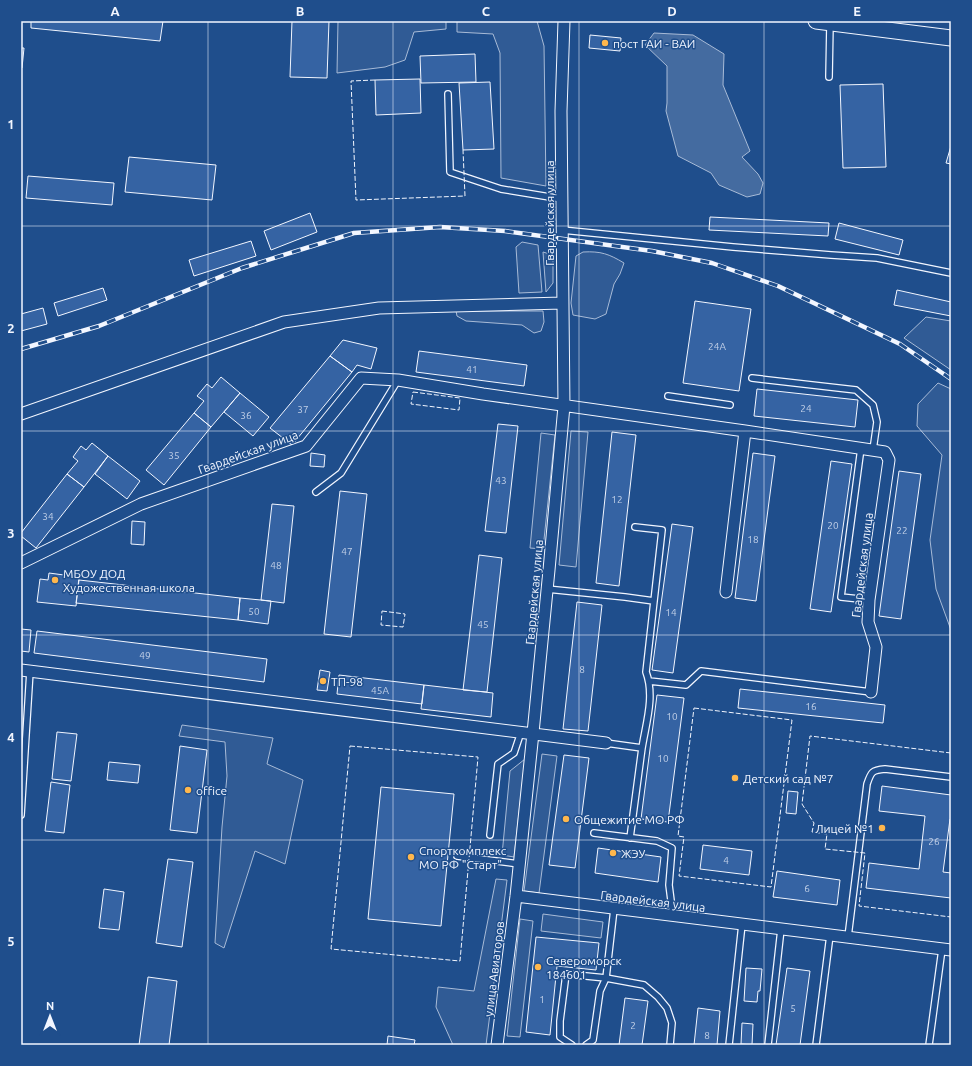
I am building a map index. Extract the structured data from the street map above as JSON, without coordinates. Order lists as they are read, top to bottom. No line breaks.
{"streets":{"street":["Гвардейская улица","улица Авиаторов"]},"crossings":[["Гвардейская улица","улица Авиаторов"]],"places":["пост ГАИ - ВАИ","МБОУ ДОД Художественная школа","ТП-98","Детский сад №7","office","Общежитие МО РФ","Лицей №1","ЖЭУ","Спорткомплекс МО РФ \"Старт\"","Североморск 184601"],"house_numbers":["24А","41","24","37","36","35","43","12","34","20","22","18","47","48","50","14","45","49","8","45А","16","10","10","26","4","6","1","5","2","8"],"north":"top","grid":{"columns":["A","B","C","D","E"],"rows":["1","2","3","4","5"]}}
